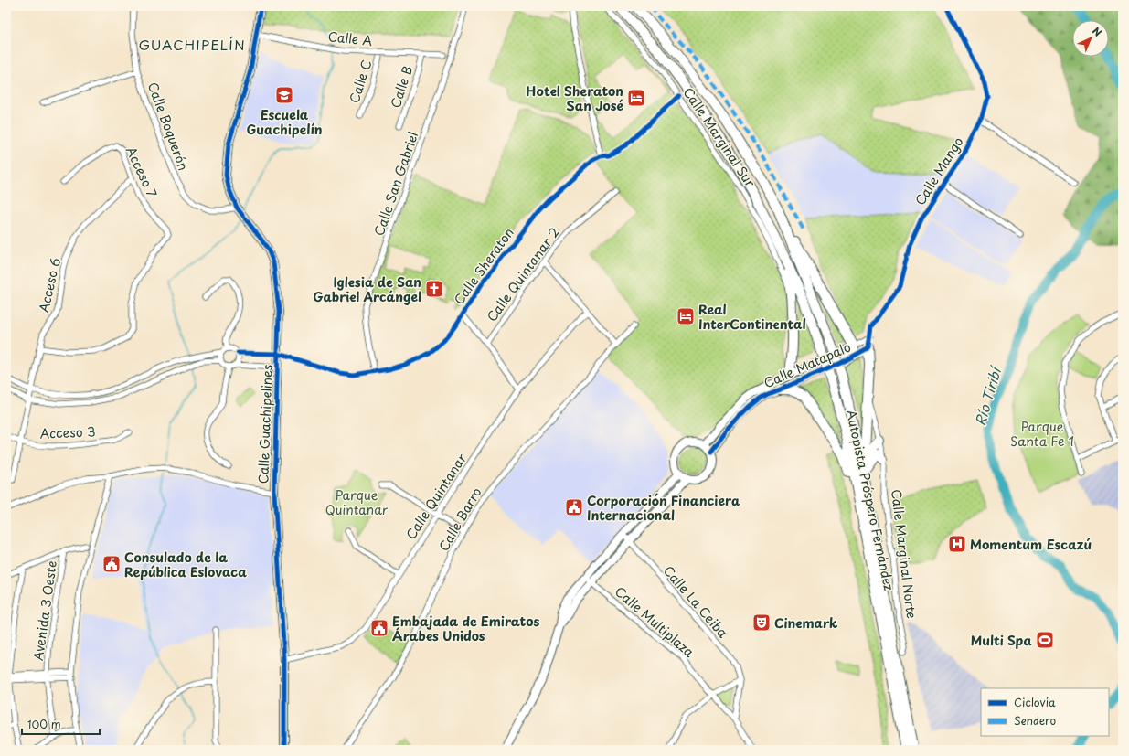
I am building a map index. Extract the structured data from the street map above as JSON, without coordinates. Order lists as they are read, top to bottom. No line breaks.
{"streets":{"highway":["Autopista Próspero Fernández"],"street":["Calle A","Calle C","Calle B","Calle Boquerón","Calle Marginal Sur","Calle Mango","Acceso 7","Calle San Gabriel","Calle Sheraton","Calle Quintanar 2","Acceso 6","Calle Matapalo","Calle Guachipelines","Acceso 3","Calle Quintanar","Calle Barro","Calle Marginal Norte","Calle La Ceiba","Avenida 3 Oeste","Calle Multiplaza"]},"crossings":[["Calle A","Calle C"],["Calle A","Calle B"],["Calle A","Calle Guachipelines"],["Calle Boquerón","Calle Guachipelines"],["Calle Marginal Sur","Calle Sheraton"],["Calle Mango","Calle Matapalo"],["Acceso 7","Acceso 6"],["Calle San Gabriel","Calle Sheraton"],["Calle Sheraton","Calle Guachipelines"],["Acceso 6","Acceso 3"],["Calle Guachipelines","Calle Quintanar"],["Calle La Ceiba","Calle Multiplaza"]],"districts":["GUACHIPELÍN"],"water":["Río Tiribí"],"parks":["Parque Santa Fe 1","Parque Quintanar"],"places":{"school or university":["Escuela Guachipelín"],"hotel":["Hotel Sheraton San José","Real InterContinental"],"church":["Iglesia de San Gabriel Arcángel"],"public building":["Corporación Financiera Internacional","Consulado de la República Eslovaca","Embajada de Emiratos Árabes Unidos"],"hospital":["Momentum Escazú"],"theatre":["Cinemark"],"sports":["Multi Spa"]},"legend":["Ciclovía","Sendero"],"scale_bar":"100 m","north":"top right"}
